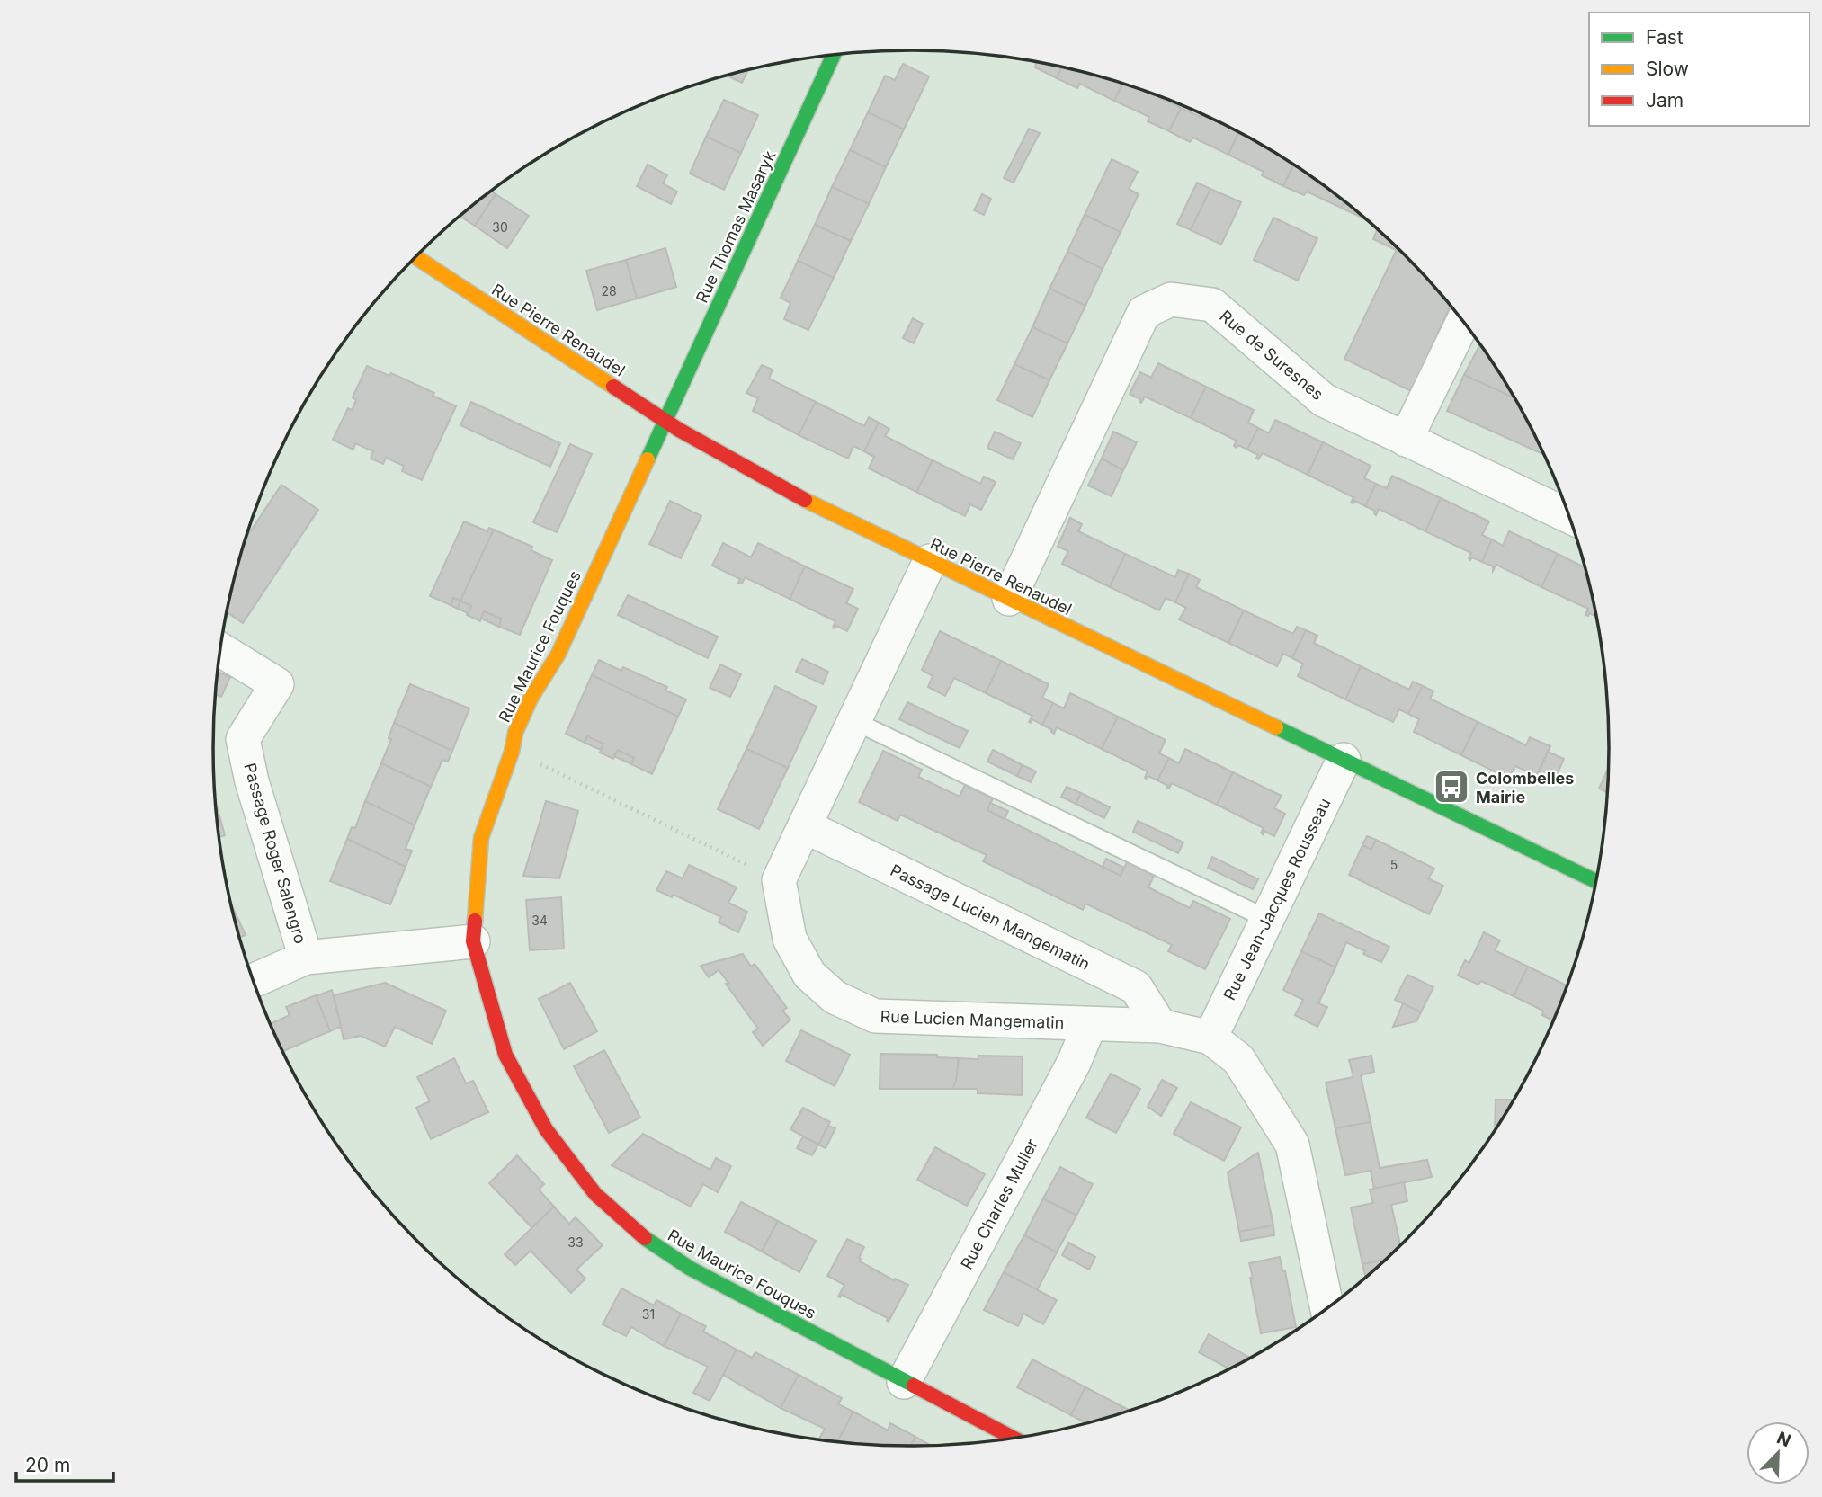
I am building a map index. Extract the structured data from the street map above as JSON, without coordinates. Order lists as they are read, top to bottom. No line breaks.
{"streets":{"street":["Rue Thomas Masaryk","Rue Pierre Renaudel","Rue de Suresnes","Rue Maurice Fouques","Passage Roger Salengro","Rue Jean-Jacques Rousseau","Passage Lucien Mangematin","Rue Lucien Mangematin","Rue Charles Muller"]},"crossings":[["Rue Thomas Masaryk","Rue Pierre Renaudel"],["Rue Thomas Masaryk","Rue Maurice Fouques"],["Rue Pierre Renaudel","Rue de Suresnes"],["Rue Pierre Renaudel","Rue Maurice Fouques"],["Rue Pierre Renaudel","Rue Jean-Jacques Rousseau"],["Rue Pierre Renaudel","Rue Lucien Mangematin"],["Rue Maurice Fouques","Rue Charles Muller"],["Rue Jean-Jacques Rousseau","Rue Lucien Mangematin"],["Passage Lucien Mangematin","Rue Lucien Mangematin"],["Rue Lucien Mangematin","Rue Charles Muller"]],"places":{"bus stop":["Colombelles Mairie"]},"house_numbers":["30","28","5","34","33","31"],"legend":["Fast","Slow","Jam"],"scale_bar":"20 m","north":"top right"}
